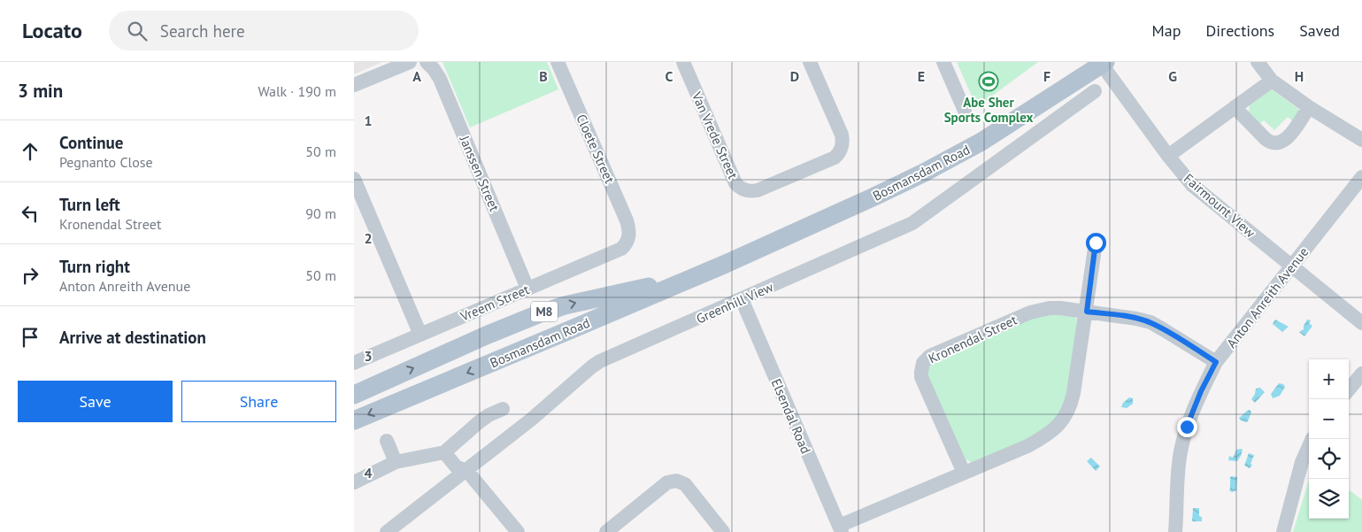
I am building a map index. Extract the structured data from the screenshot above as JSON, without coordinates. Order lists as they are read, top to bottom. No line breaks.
{"streets":{"main road":["Bosmansdam Road","M8"],"street":["Van Vrede Street","Cloete Street","Janssen Street","Fairmount View","Anton Anreith Avenue","Vreem Street","Greenhill View","Kronendal Street","Elsendal Road"]},"crossings":[["Cloete Street","Vreem Street"],["Bosmansdam Road","Fairmount View"],["Janssen Street","Vreem Street"],["Fairmount View","Anton Anreith Avenue"],["Anton Anreith Avenue","Kronendal Street"],["Greenhill View","Elsendal Road"]],"places":{"sports":["Abe Sher Sports Complex"]},"page":{"header":"Locato","search":"Search here","nav":["Map","Directions","Saved"],"heading":["3 min","Walk · 190 m"],"list":[["Continue","Pegnanto Close","50 m"],["Turn left","Kronendal Street","90 m"],["Turn right","Anton Anreith Avenue","50 m"],"Arrive at destination"],"map_buttons":["+","−"],"buttons":["Save","Share"]},"grid":{"columns":["A","B","C","D","E","F","G","H"],"rows":["1","2","3","4"]}}
